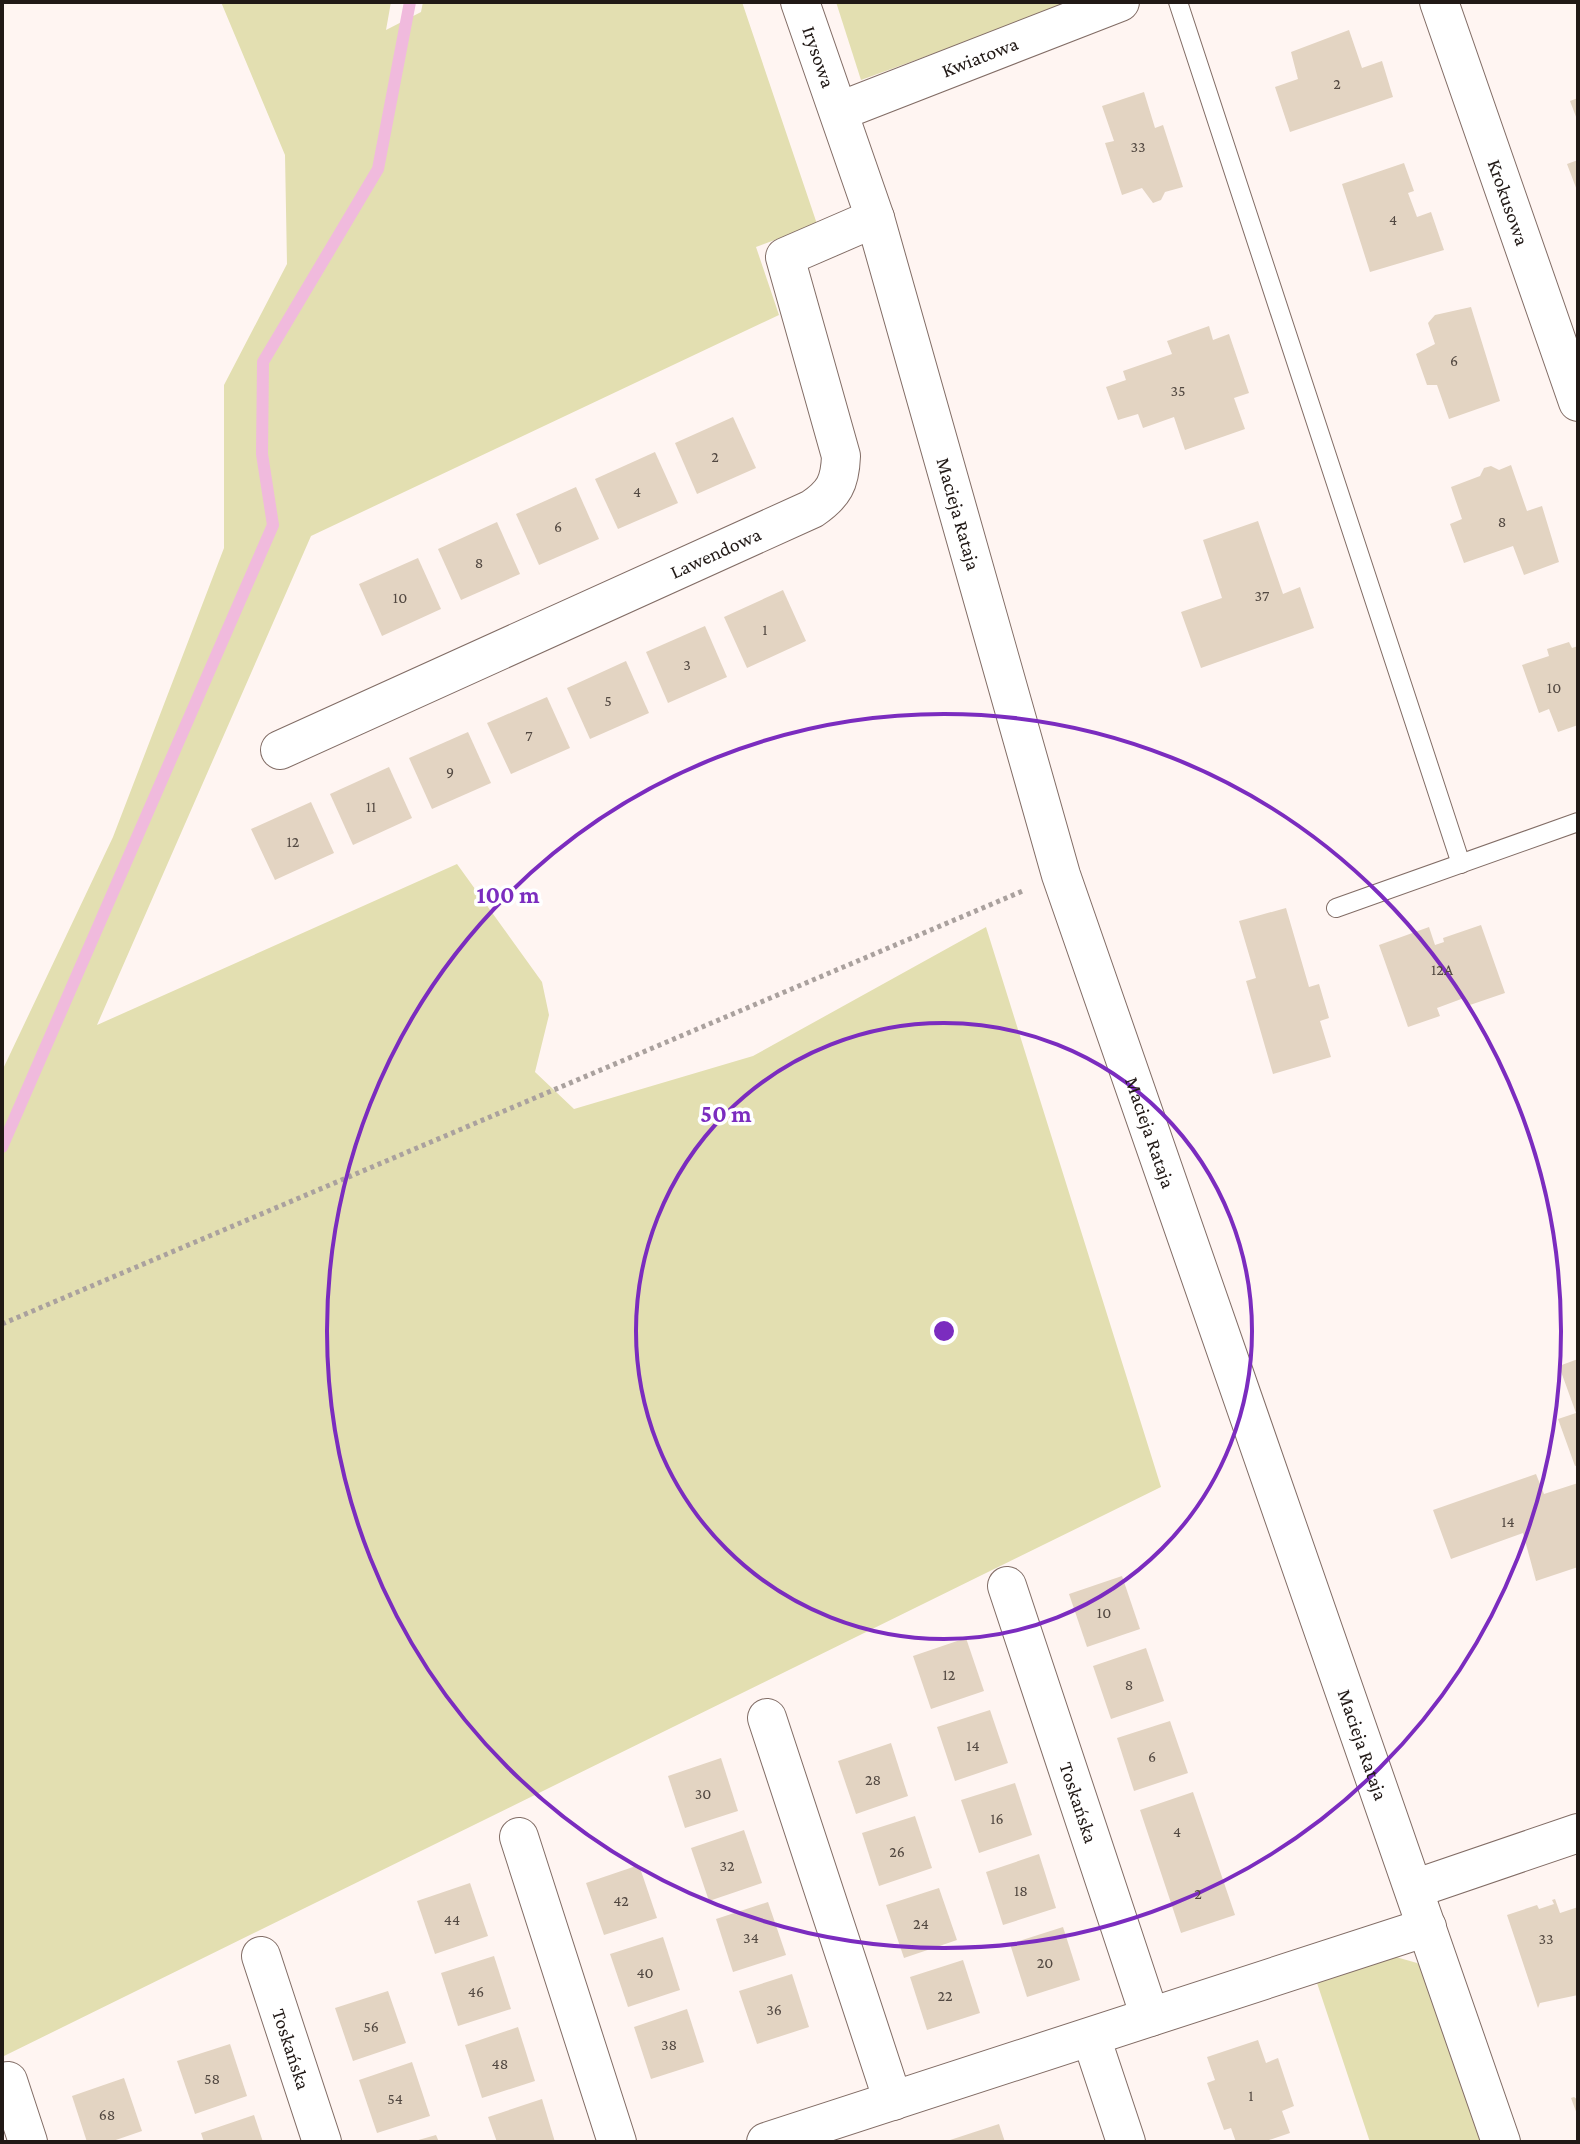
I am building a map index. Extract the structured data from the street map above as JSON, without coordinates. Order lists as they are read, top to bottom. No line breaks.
{"streets":{"street":["Irysowa","Kwiatowa","Krokusowa","Macieja Rataja","Lawendowa","Toskańska"]},"crossings":[["Irysowa","Kwiatowa"],["Irysowa","Macieja Rataja"],["Kwiatowa","Macieja Rataja"],["Macieja Rataja","Lawendowa"]],"house_numbers":["2","33","4","6","35","2","4","8","6","8","37","10","1","3","10","5","7","9","11","12","12A","14","10","12","8","14","6","28","30","16","4","26","32","18","2","42","44","24","34","33","20","40","46","22","36","56","38","48","58","1","54","68"],"rings":["100 m","50 m"]}
